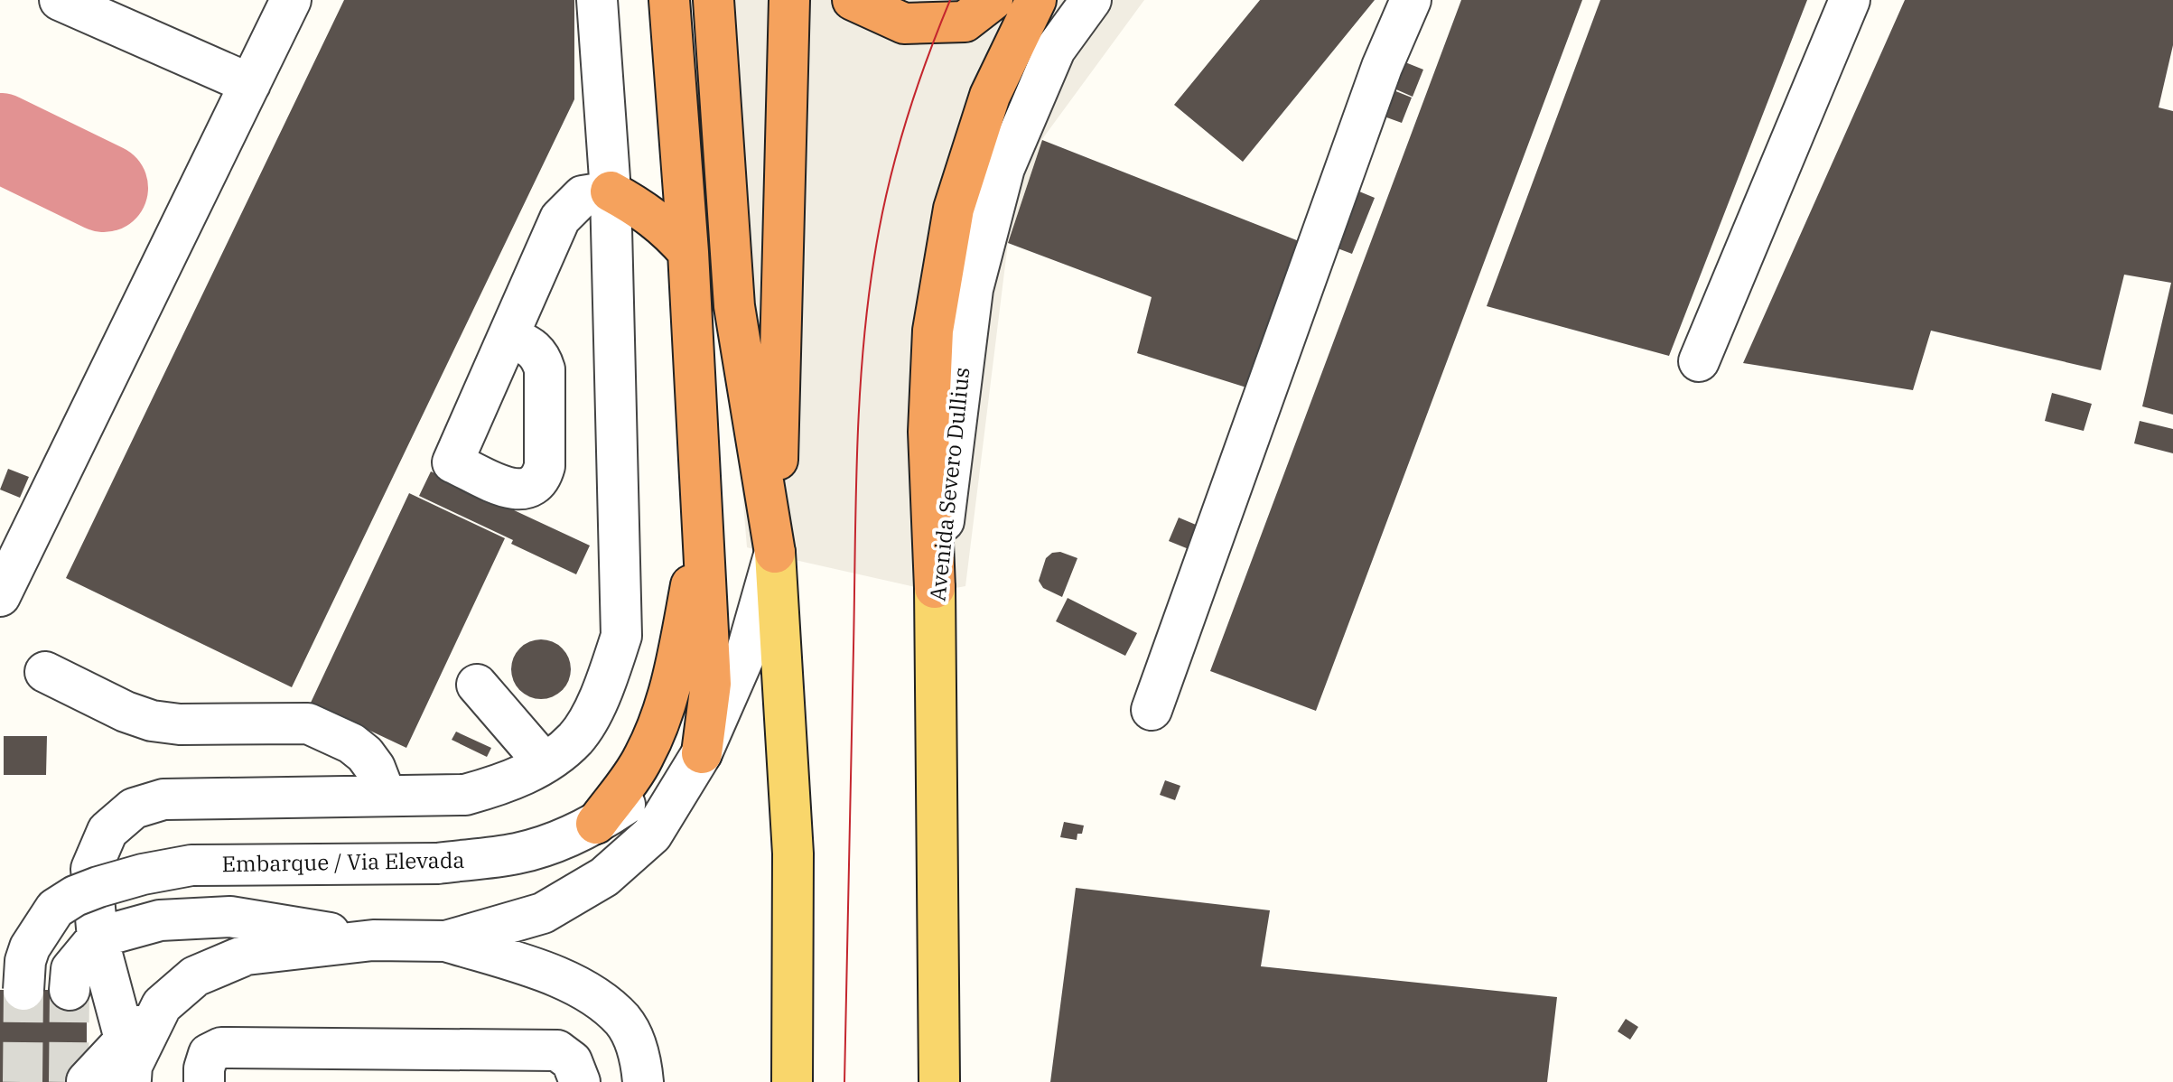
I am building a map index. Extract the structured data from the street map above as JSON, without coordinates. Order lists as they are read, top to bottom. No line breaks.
{"streets":{"main road":["Avenida Severo Dullius"],"street":["Embarque / Via Elevada"]}}
